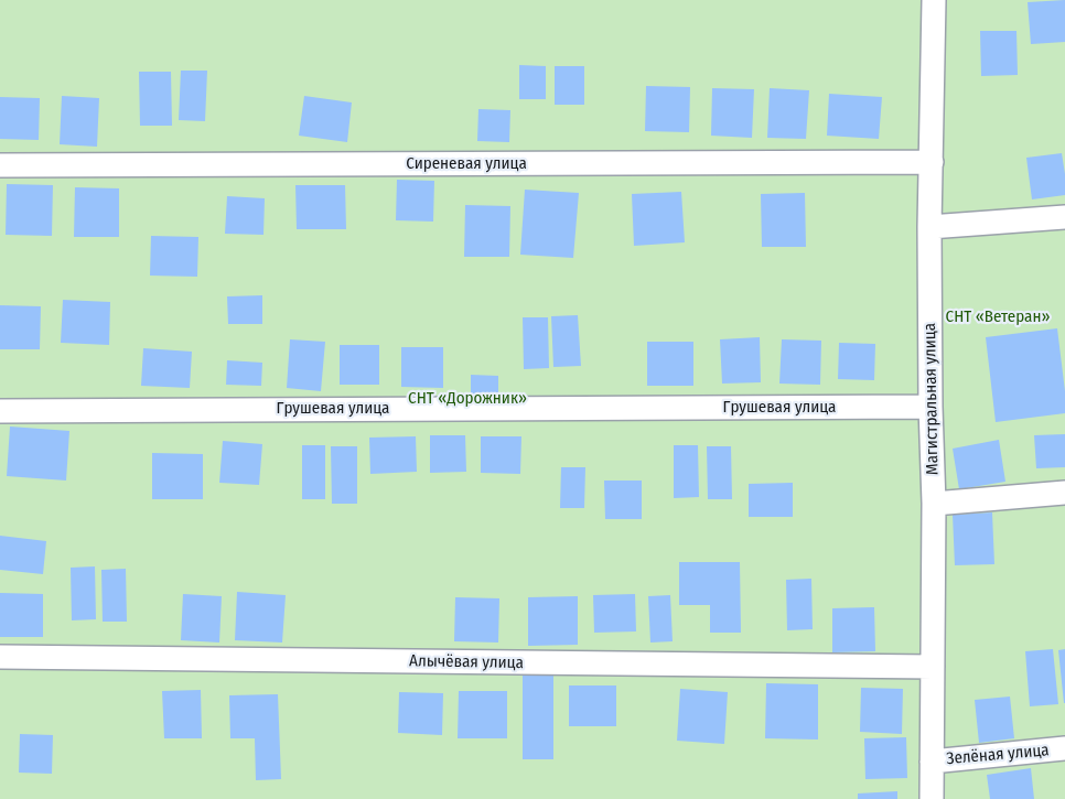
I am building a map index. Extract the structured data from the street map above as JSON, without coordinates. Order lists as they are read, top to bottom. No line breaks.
{"streets":{"street":["Сиреневая улица","Магистральная улица","Грушевая улица","Алычёвая улица","Зелёная улица"]},"crossings":[["Сиреневая улица","Магистральная улица"],["Магистральная улица","Грушевая улица"],["Магистральная улица","Алычёвая улица"],["Магистральная улица","Зелёная улица"]],"parks":["СНТ «Ветеран»","СНТ «Дорожник»"]}
